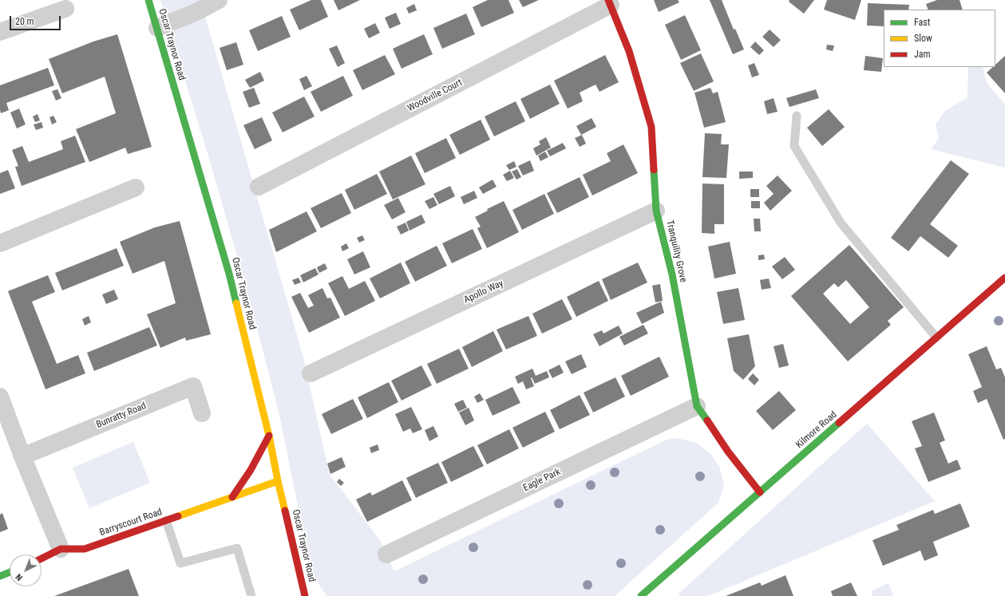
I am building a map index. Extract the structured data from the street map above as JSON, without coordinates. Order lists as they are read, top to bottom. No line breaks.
{"streets":{"street":["Oscar Traynor Road","Woodville Court","Tranquility Grove","Apollo Way","Bunratty Road","Kilmore Road","Eagle Park","Barryscourt Road"]},"crossings":[["Oscar Traynor Road","Barryscourt Road"],["Woodville Court","Tranquility Grove"],["Tranquility Grove","Apollo Way"],["Tranquility Grove","Kilmore Road"],["Tranquility Grove","Eagle Park"]],"legend":["Fast","Slow","Jam"],"scale_bar":"20 m","north":"bottom left"}
